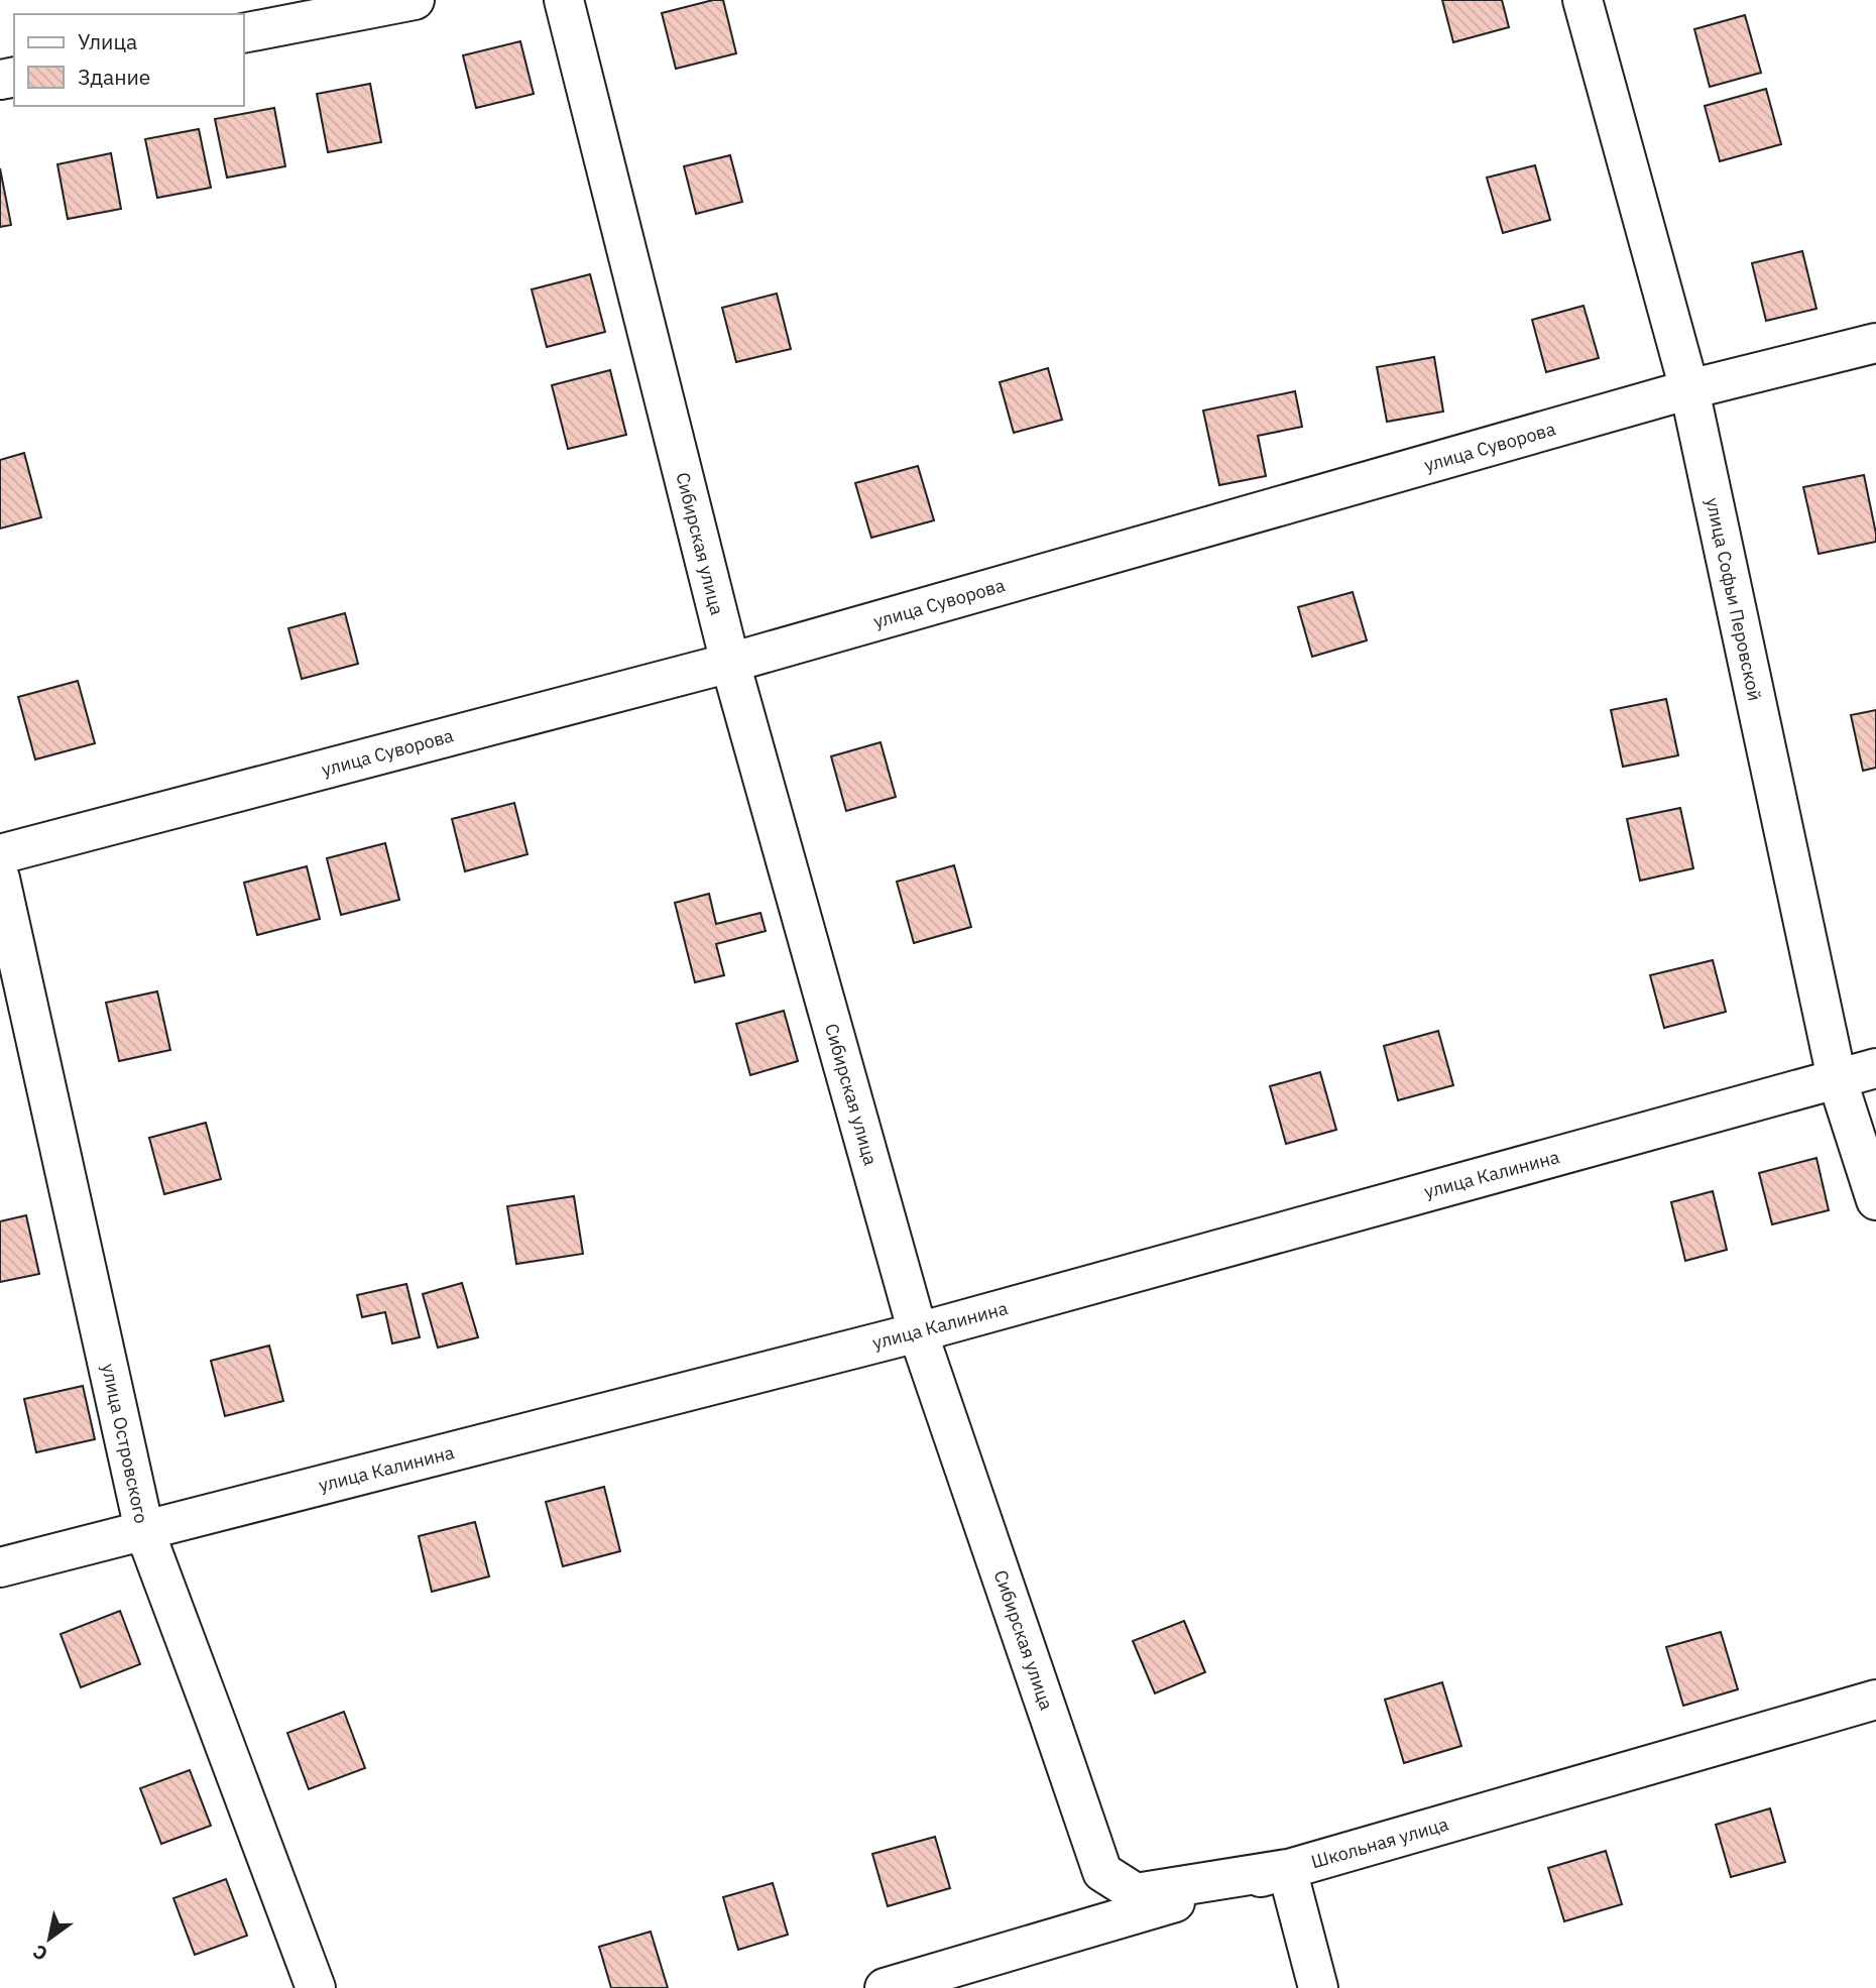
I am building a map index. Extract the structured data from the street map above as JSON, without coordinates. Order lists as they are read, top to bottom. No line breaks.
{"streets":{"street":["улица Суворова","Сибирская улица","улица Софьи Перовской","улица Калинина","улица Островского","Школьная улица"]},"crossings":[["улица Суворова","Сибирская улица"],["улица Суворова","улица Софьи Перовской"],["Сибирская улица","улица Калинина"],["Сибирская улица","Школьная улица"],["улица Софьи Перовской","улица Калинина"],["улица Калинина","улица Островского"]],"legend":["Улица","Здание"],"north":"bottom left"}
